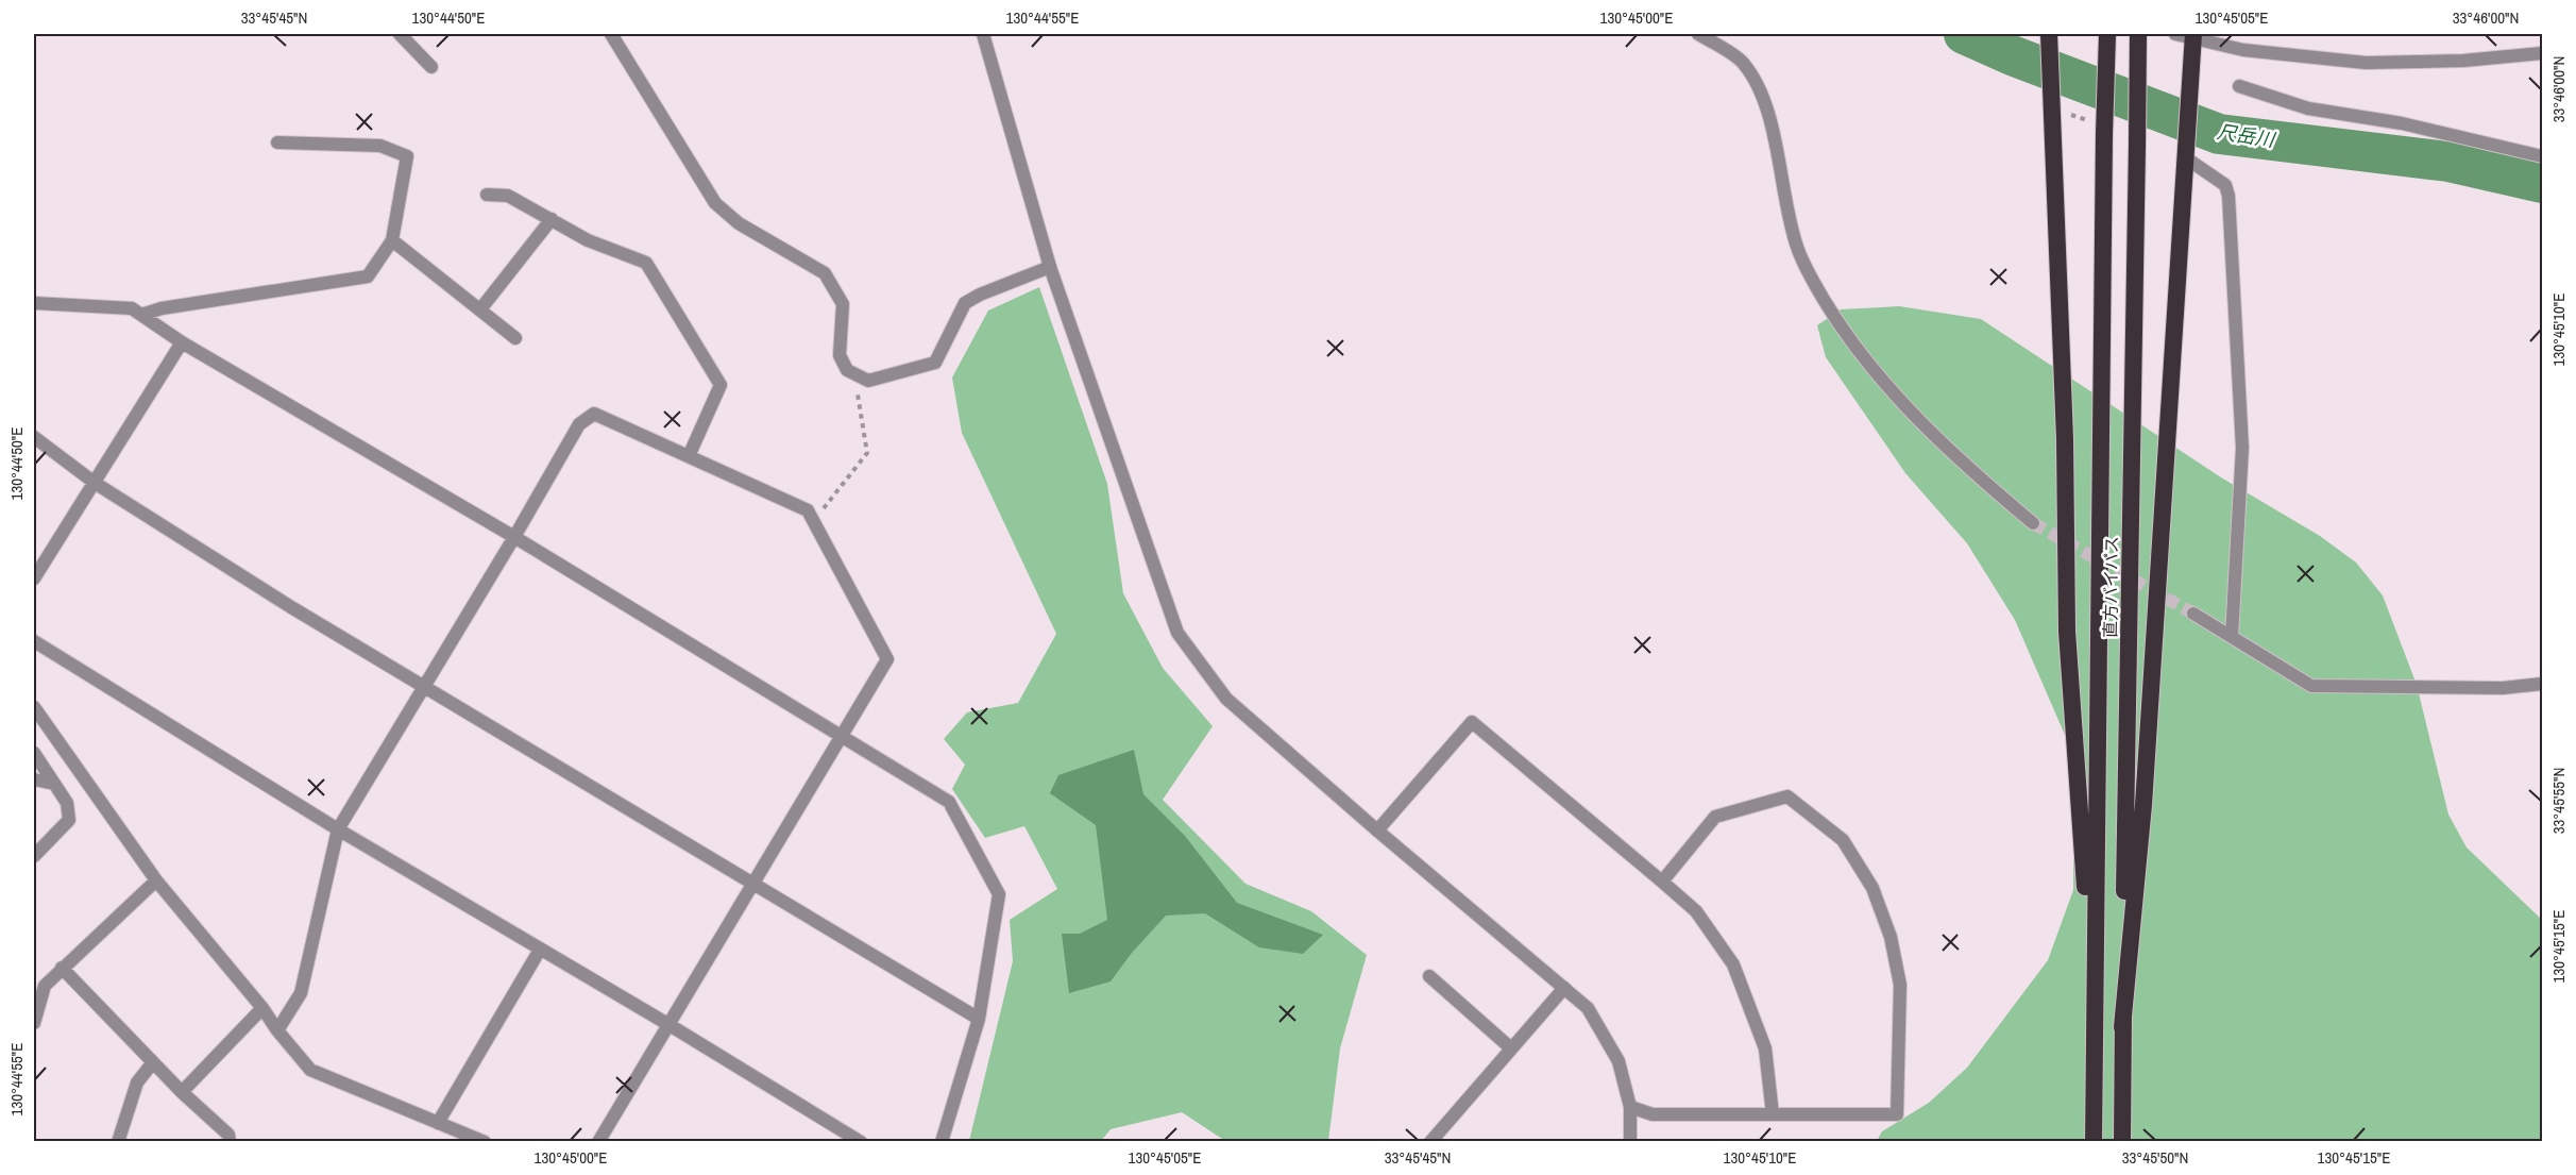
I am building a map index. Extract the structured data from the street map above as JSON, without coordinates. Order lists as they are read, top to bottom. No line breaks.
{"streets":{"highway":["直方バイパス"]},"water":["尺岳川"],"coordinates":["33°45'45\"N","130°44'50\"E","130°44'55\"E","130°45'00\"E","130°45'05\"E","33°46'00\"N","130°45'10\"E","33°45'55\"N","130°45'15\"E","33°45'50\"N"]}
